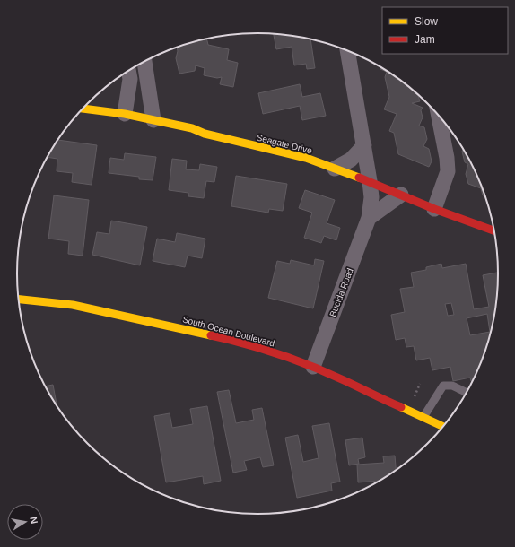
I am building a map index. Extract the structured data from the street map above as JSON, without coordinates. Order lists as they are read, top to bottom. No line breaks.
{"streets":{"main road":["Seagate Drive","South Ocean Boulevard"],"street":["Bucida Road"]},"crossings":[["Seagate Drive","Bucida Road"],["Bucida Road","South Ocean Boulevard"]],"legend":["Slow","Jam"],"north":"right"}
